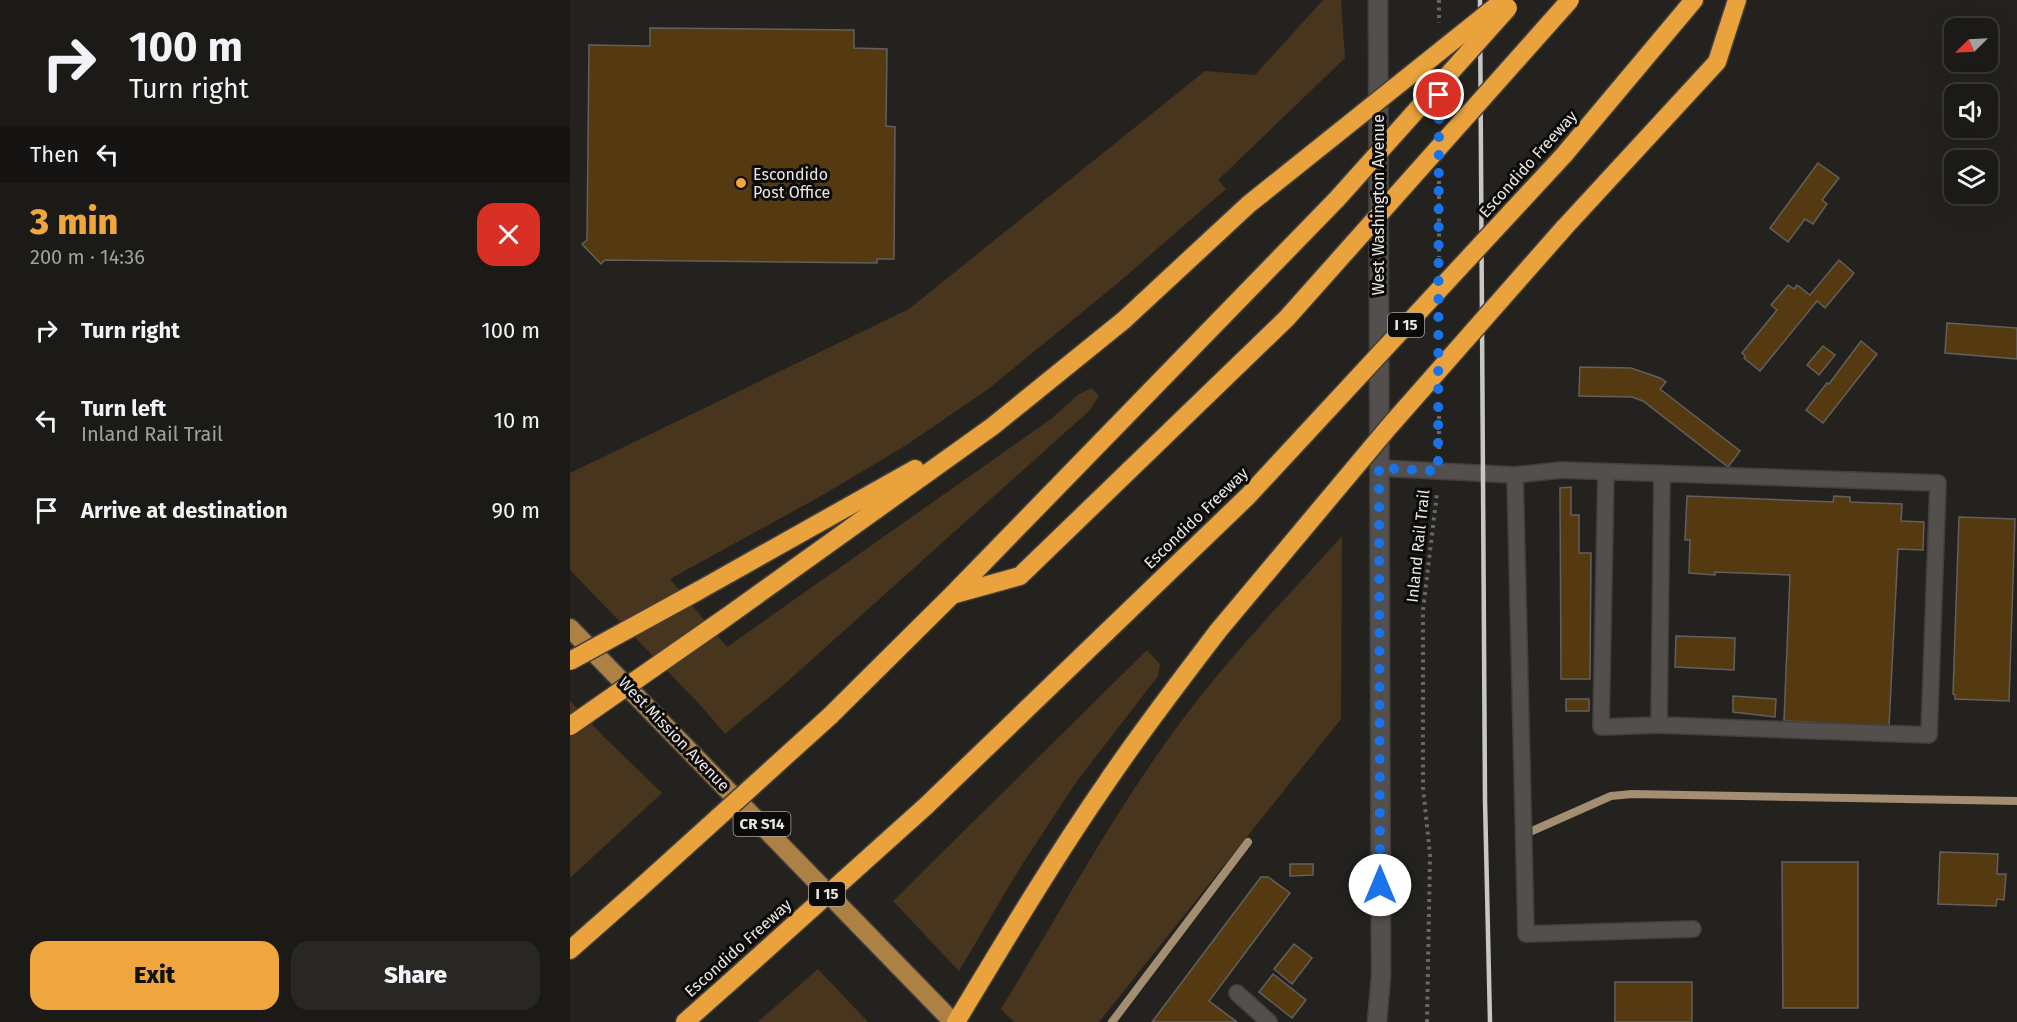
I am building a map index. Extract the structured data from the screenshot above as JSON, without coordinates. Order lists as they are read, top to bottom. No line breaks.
{"streets":{"highway":["Escondido Freeway","I 15"],"main road":["West Mission Avenue","CR S14"],"street":["West Washington Avenue"],"path":["Inland Rail Trail"]},"places":["Escondido Post Office"],"north":"bottom left","page":{"turn":["100 m","Turn right"],"then":"Then","heading":["3 min","200 m · 14:36"],"list":[{"name":"Turn right","value":"100 m"},{"name":"Turn left","note":"Inland Rail Trail","value":"10 m"},{"name":"Arrive at destination","value":"90 m"}],"buttons":["Exit","Share"]}}
